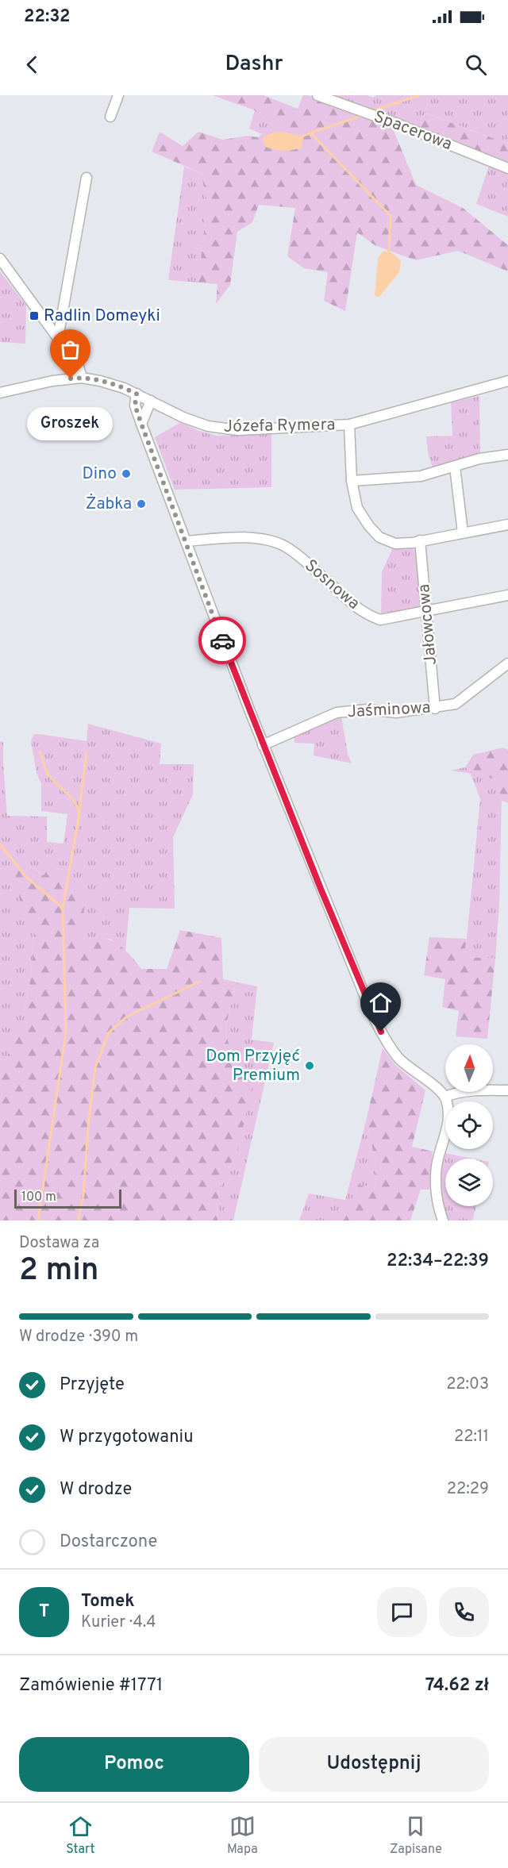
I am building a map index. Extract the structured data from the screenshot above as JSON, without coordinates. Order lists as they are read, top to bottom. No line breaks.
{"streets":{"street":["Spacerowa","Józefa Rymera","Sosnowa","Jałowcowa","Jaśminowa"]},"crossings":[["Sosnowa","Jałowcowa"],["Jałowcowa","Jaśminowa"]],"places":{"transit":["Radlin Domeyki"],"other":["Groszek","Dino","Żabka","Dom Przyjęć Premium"]},"scale_bar":"100 m","north":"top","page":{"status":"22:32","header":"Dashr","bubble":"Groszek","scale":"100 m","heading":["2 min","Dostawa za","22:34–22:39"],"panel":["Tomek","Kurier · 4.4","Zamówienie #1771","74.62 zł"],"bar":"W drodze · 390 m","list":[["Przyjęte","22:03"],["W przygotowaniu","22:11"],["W drodze","22:29"],"Dostarczone"],"round":"T","buttons":["Pomoc","Udostępnij"],"tabs":["Start","Mapa","Zapisane"]}}
